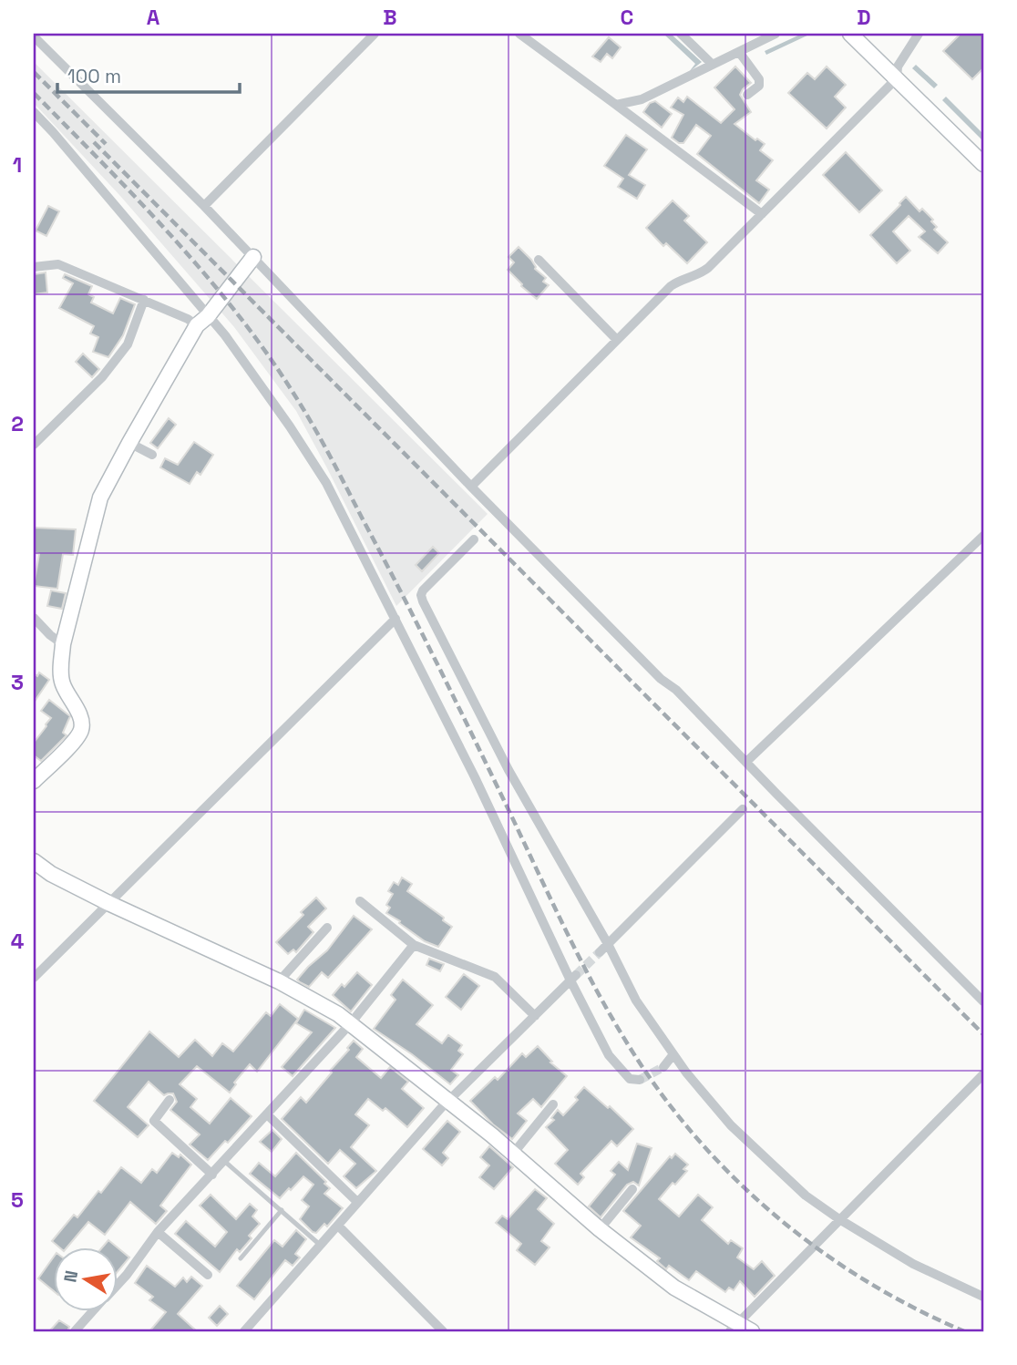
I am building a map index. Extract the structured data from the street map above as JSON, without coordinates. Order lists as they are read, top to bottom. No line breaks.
{"scale_bar":"100 m","north":"left","grid":{"columns":["A","B","C","D"],"rows":["1","2","3","4","5"]}}
